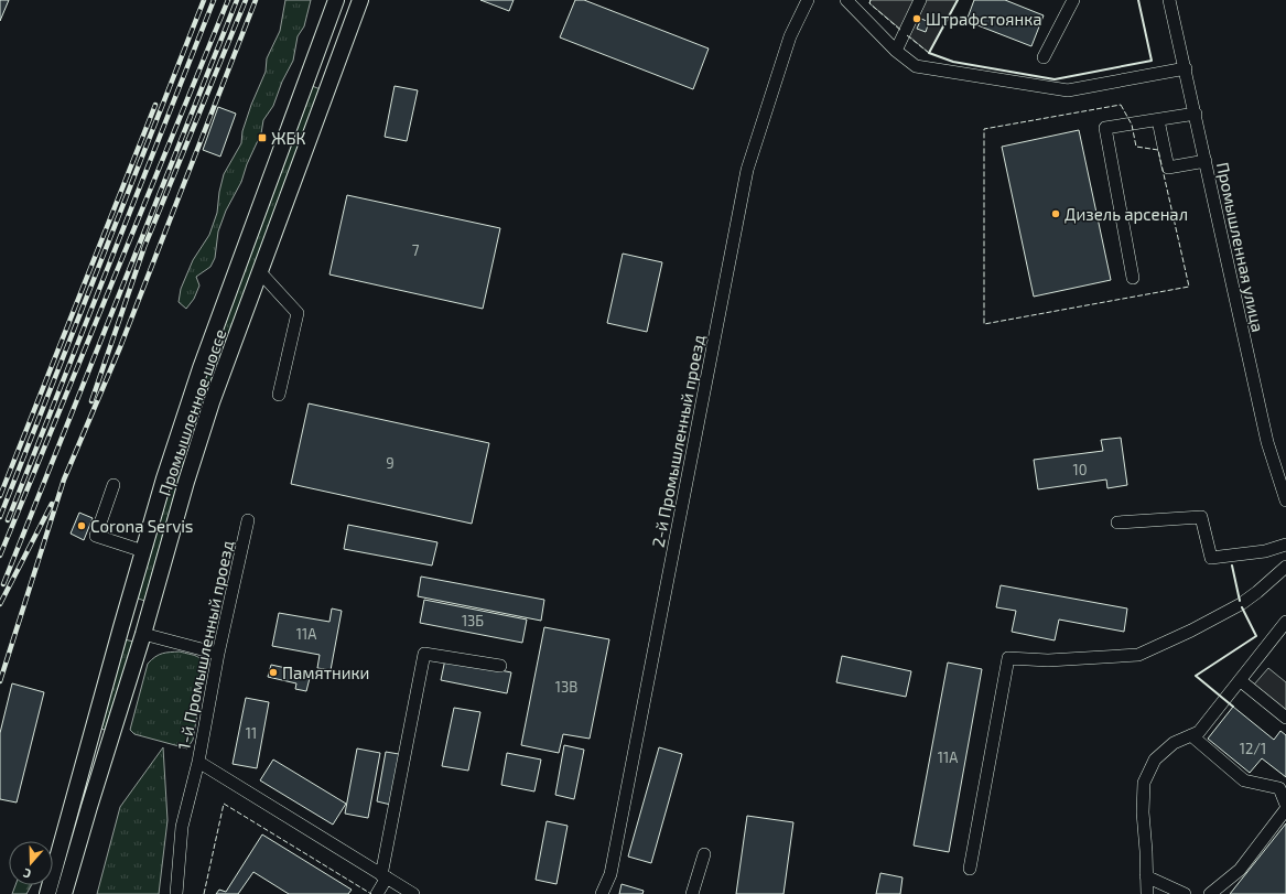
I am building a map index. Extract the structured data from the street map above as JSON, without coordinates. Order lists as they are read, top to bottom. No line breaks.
{"streets":{"main road":["Промышленное шоссе"],"street":["Промышленная улица","2-й Промышленный проезд","1-й Промышленный проезд"]},"places":{"other":["Штрафстоянка","Дизель арсенал","Corona Servis","Памятники"],"transit":["ЖБК"]},"house_numbers":["7","9","10","13Б","11А","13В","11","12/1","11А"],"north":"bottom"}
